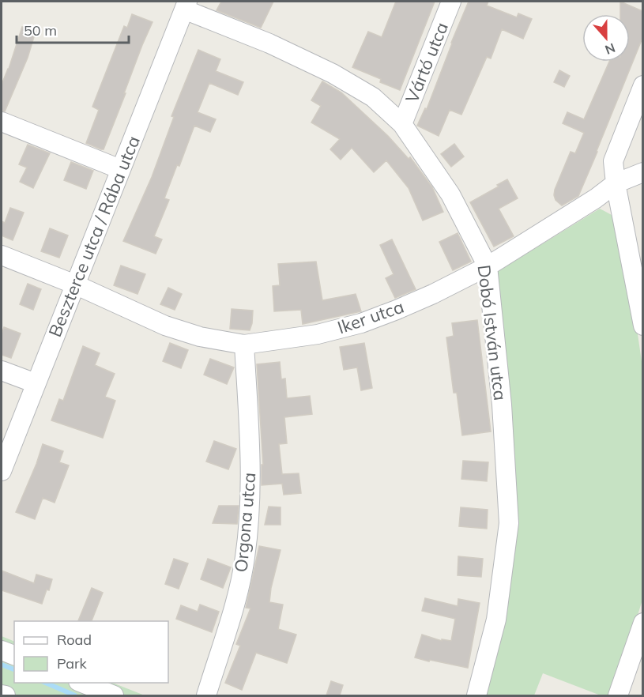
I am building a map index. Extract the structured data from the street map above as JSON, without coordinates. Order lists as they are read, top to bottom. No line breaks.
{"streets":{"street":["Vártó utca","Beszterce utca / Rába utca","Iker utca","Dobó István utca","Orgona utca"]},"crossings":[["Vártó utca","Dobó István utca"],["Beszterce utca / Rába utca","Iker utca"],["Beszterce utca / Rába utca","Dobó István utca"],["Iker utca","Dobó István utca"],["Iker utca","Orgona utca"]],"legend":["Road","Park"],"scale_bar":"50 m","north":"bottom"}
